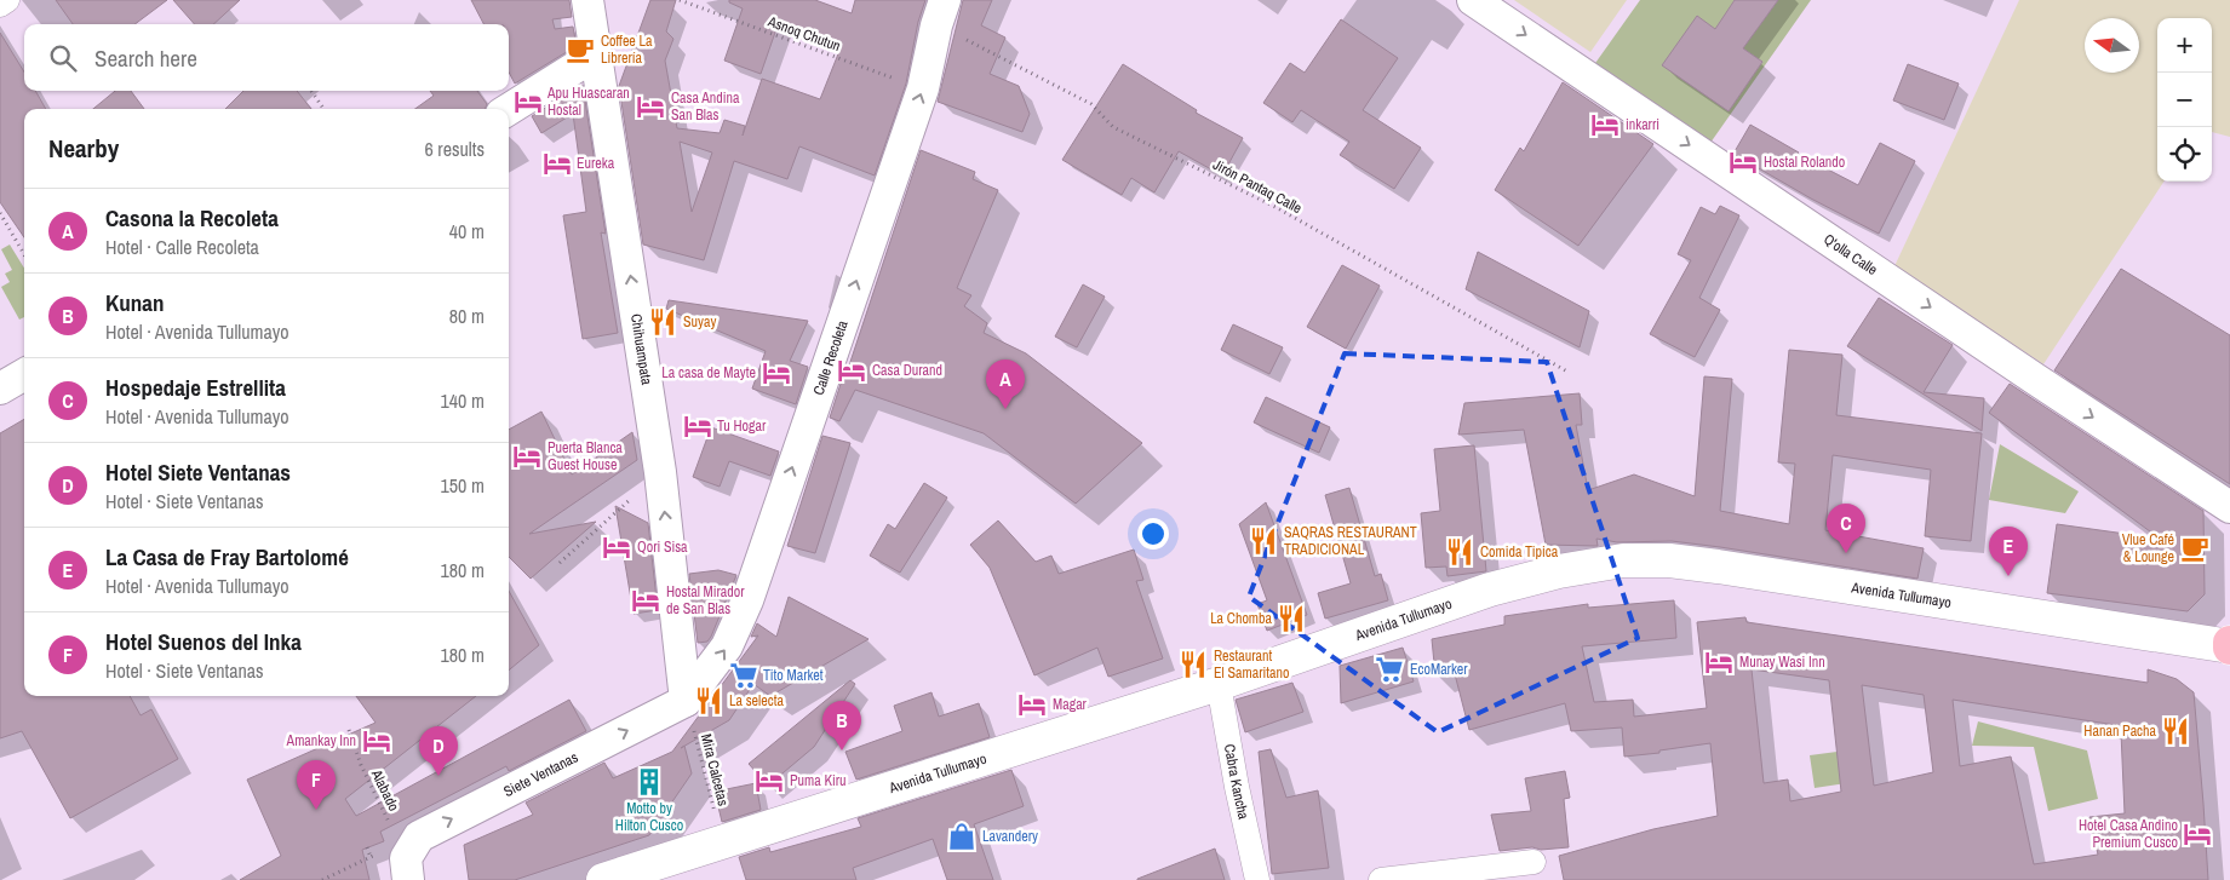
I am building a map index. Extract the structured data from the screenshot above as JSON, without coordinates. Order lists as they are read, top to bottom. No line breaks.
{"streets":{"street":["Q'olla Calle","Chihuampata","Calle Recoleta","Avenida Tullumayo","Siete Ventanas","Cabra Kancha"],"path":["Asnoq Chutun","Jirón Pantaq Calle","Mira Calcetas","Alabado"]},"crossings":[["Asnoq Chutun","Calle Recoleta"],["Jirón Pantaq Calle","Calle Recoleta"],["Chihuampata","Calle Recoleta"],["Chihuampata","Mira Calcetas"],["Chihuampata","Siete Ventanas"],["Calle Recoleta","Mira Calcetas"],["Calle Recoleta","Siete Ventanas"],["Avenida Tullumayo","Mira Calcetas"],["Avenida Tullumayo","Cabra Kancha"],["Mira Calcetas","Siete Ventanas"],["Siete Ventanas","Alabado"]],"one_way":["Q'olla Calle","Chihuampata","Calle Recoleta","Siete Ventanas"],"places":{"cafe":["Coffee La Librería","Vlue Café & Lounge"],"hotel":["Apu Huascaran Hostal","Casa Andina San Blas","inkarri","Hostal Rolando","Eureka","Casa Durand","La casa de Mayte","Tu Hogar","Puerta Blanca Guest House","Qori Sisa","Hostal Mirador de San Blas","Munay Wasi Inn","Magar","Amankay Inn","Puma Kiru","Hotel Casa Andino Premium Cusco"],"restaurant":["Suyay","SAQRAS RESTAURANT TRADICIONAL","Comida Tipica","La Chomba","Restaurant El Samaritano","La selecta","Hanan Pacha"],"supermarket":["EcoMarker","Tito Market"],"building":["Motto by Hilton Cusco"],"shop":["Lavandery"]},"north":"left","page":{"map_buttons":["+","−"],"search":"Search here","heading":["Nearby","6 results"],"list":[{"mark":"A","name":"Casona la Recoleta","note":"Hotel · Calle Recoleta","value":"40 m"},{"mark":"B","name":"Kunan","note":"Hotel · Avenida Tullumayo","value":"80 m"},{"mark":"C","name":"Hospedaje Estrellita","note":"Hotel · Avenida Tullumayo","value":"140 m"},{"mark":"D","name":"Hotel Siete Ventanas","note":"Hotel · Siete Ventanas","value":"150 m"},{"mark":"E","name":"La Casa de Fray Bartolomé","note":"Hotel · Avenida Tullumayo","value":"180 m"},{"mark":"F","name":"Hotel Suenos del Inka","note":"Hotel · Siete Ventanas","value":"180 m"}],"pins":["A","C","E","B","D","F"]}}
